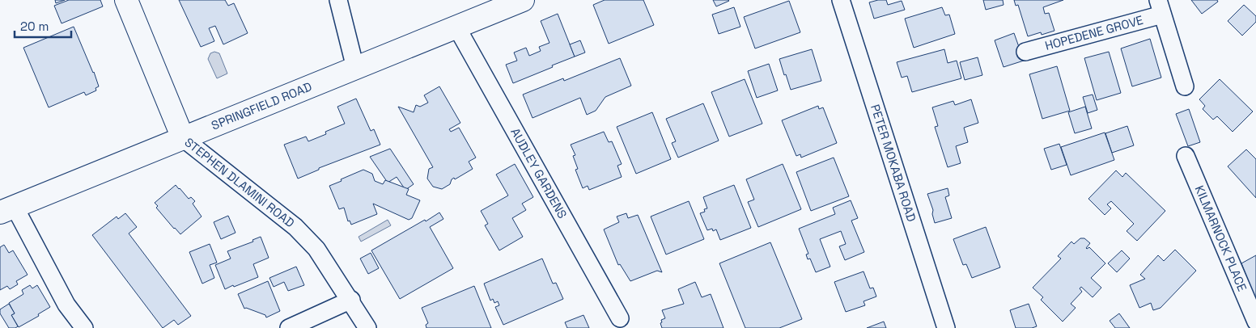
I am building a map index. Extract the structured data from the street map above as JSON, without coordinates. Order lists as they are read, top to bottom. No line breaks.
{"streets":{"street":["HOPEDENE GROVE","SPRINGFIELD ROAD","PETER MOKABA ROAD","AUDLEY GARDENS","STEPHEN DLAMINI ROAD","KILMARNOCK PLACE"]},"crossings":[["SPRINGFIELD ROAD","AUDLEY GARDENS"],["SPRINGFIELD ROAD","STEPHEN DLAMINI ROAD"]],"scale_bar":"20 m"}
